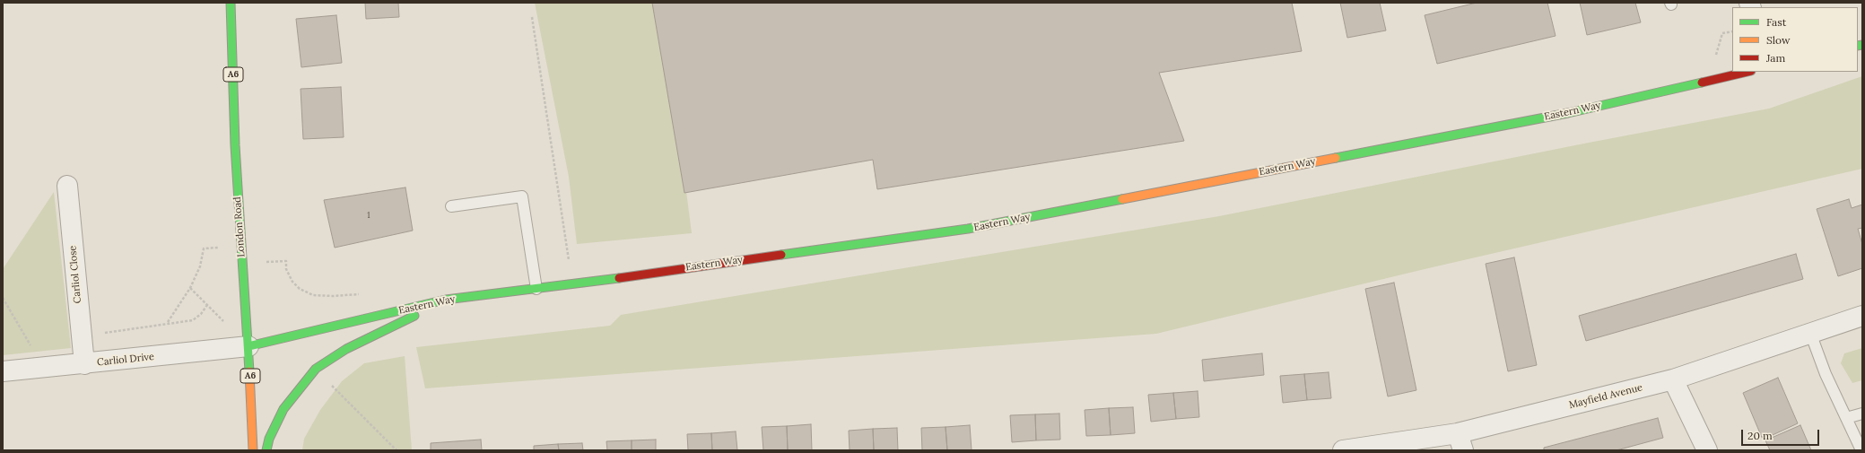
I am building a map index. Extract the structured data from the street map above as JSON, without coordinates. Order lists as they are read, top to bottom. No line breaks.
{"streets":{"street":["A6","Eastern Way","London Road","Carliol Close","Carliol Drive","Mayfield Avenue"]},"crossings":[["Eastern Way","London Road"],["Eastern Way","Carliol Drive"],["London Road","Carliol Drive"],["Carliol Close","Carliol Drive"]],"house_numbers":["1"],"legend":["Fast","Slow","Jam"],"scale_bar":"20 m"}
